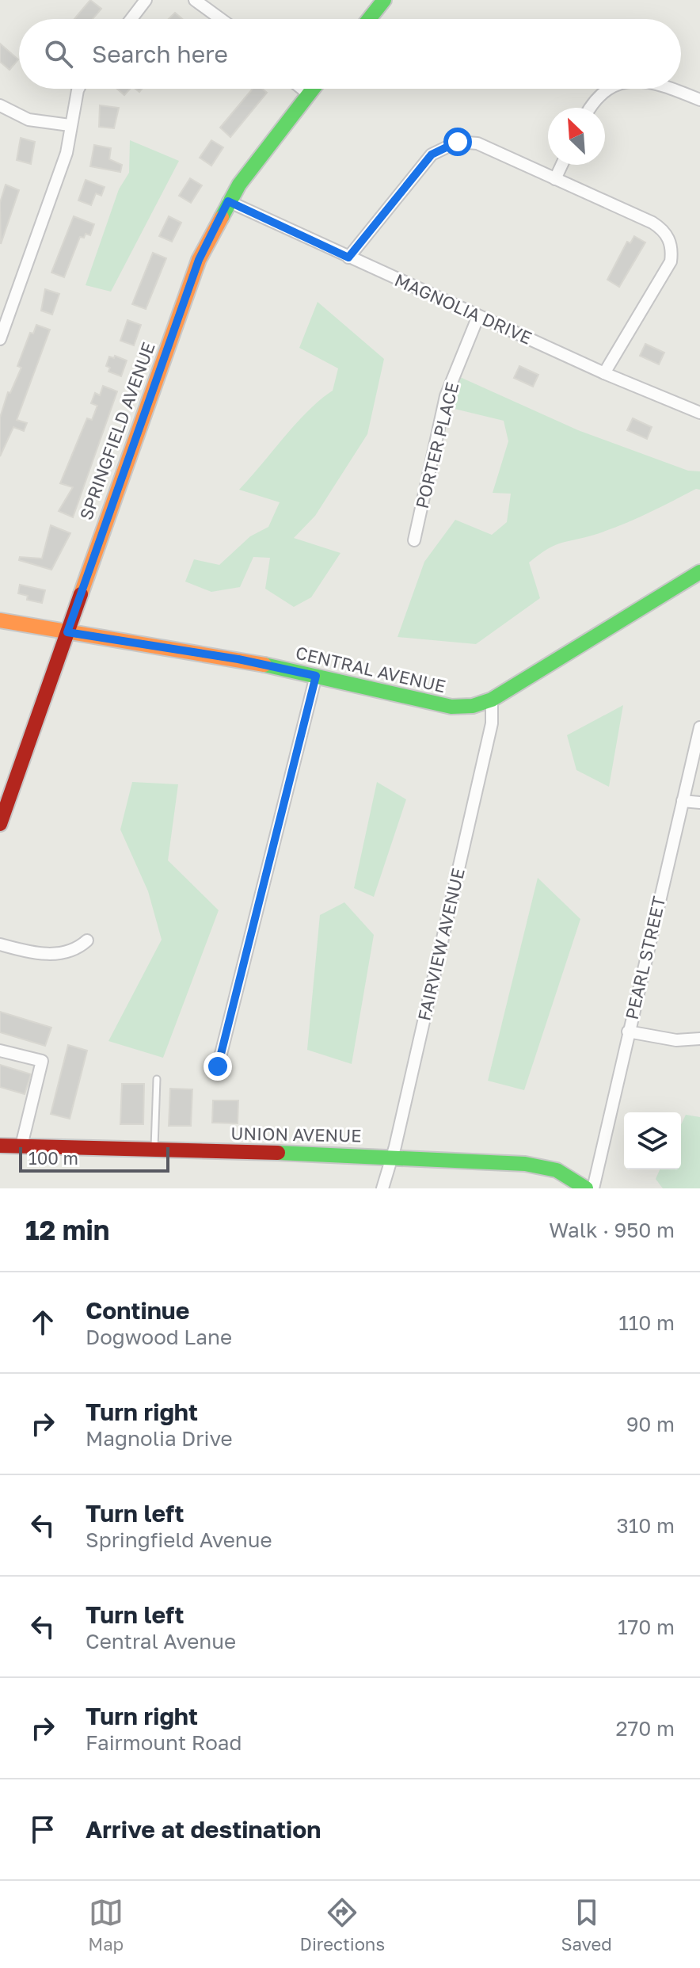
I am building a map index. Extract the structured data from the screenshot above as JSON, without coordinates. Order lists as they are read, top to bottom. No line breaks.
{"streets":{"main road":["SPRINGFIELD AVENUE","CENTRAL AVENUE","UNION AVENUE"],"street":["MAGNOLIA DRIVE","PORTER PLACE","FAIRVIEW AVENUE","PEARL STREET"]},"crossings":[["MAGNOLIA DRIVE","SPRINGFIELD AVENUE"],["MAGNOLIA DRIVE","PORTER PLACE"],["SPRINGFIELD AVENUE","CENTRAL AVENUE"],["CENTRAL AVENUE","FAIRVIEW AVENUE"],["FAIRVIEW AVENUE","UNION AVENUE"]],"scale_bar":"100 m","north":"top left","page":{"search":"Search here","scale":"100 m","heading":["12 min","Walk · 950 m"],"list":[["Continue","Dogwood Lane","110 m"],["Turn right","Magnolia Drive","90 m"],["Turn left","Springfield Avenue","310 m"],["Turn left","Central Avenue","170 m"],["Turn right","Fairmount Road","270 m"],"Arrive at destination"],"nav":["Map","Directions","Saved"]}}
